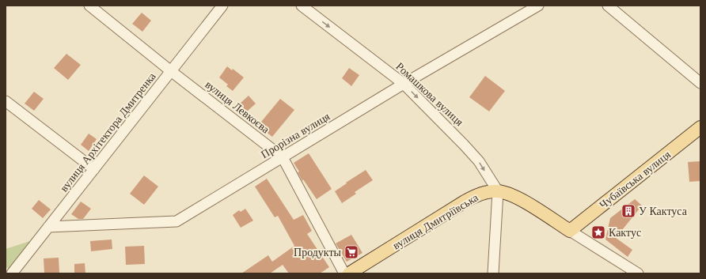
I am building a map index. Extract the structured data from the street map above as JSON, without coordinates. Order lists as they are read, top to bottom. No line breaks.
{"streets":{"main road":["Чубаївська вулиця","вулиця Дмитріївська"],"street":["Ромашкова вулиця","вулиця Левкоєва","вулиця Архітектора Дмитренка","Прорізна вулиця"]},"crossings":[["Ромашкова вулиця","Прорізна вулиця"],["Ромашкова вулиця","вулиця Дмитріївська"],["вулиця Левкоєва","вулиця Архітектора Дмитренка"],["вулиця Левкоєва","Прорізна вулиця"],["вулиця Архітектора Дмитренка","Прорізна вулиця"],["Чубаївська вулиця","вулиця Дмитріївська"]],"one_way":["Ромашкова вулиця"],"places":{"building":["У Кактуса"],"place":["Кактус"],"supermarket":["Продукты"]}}
